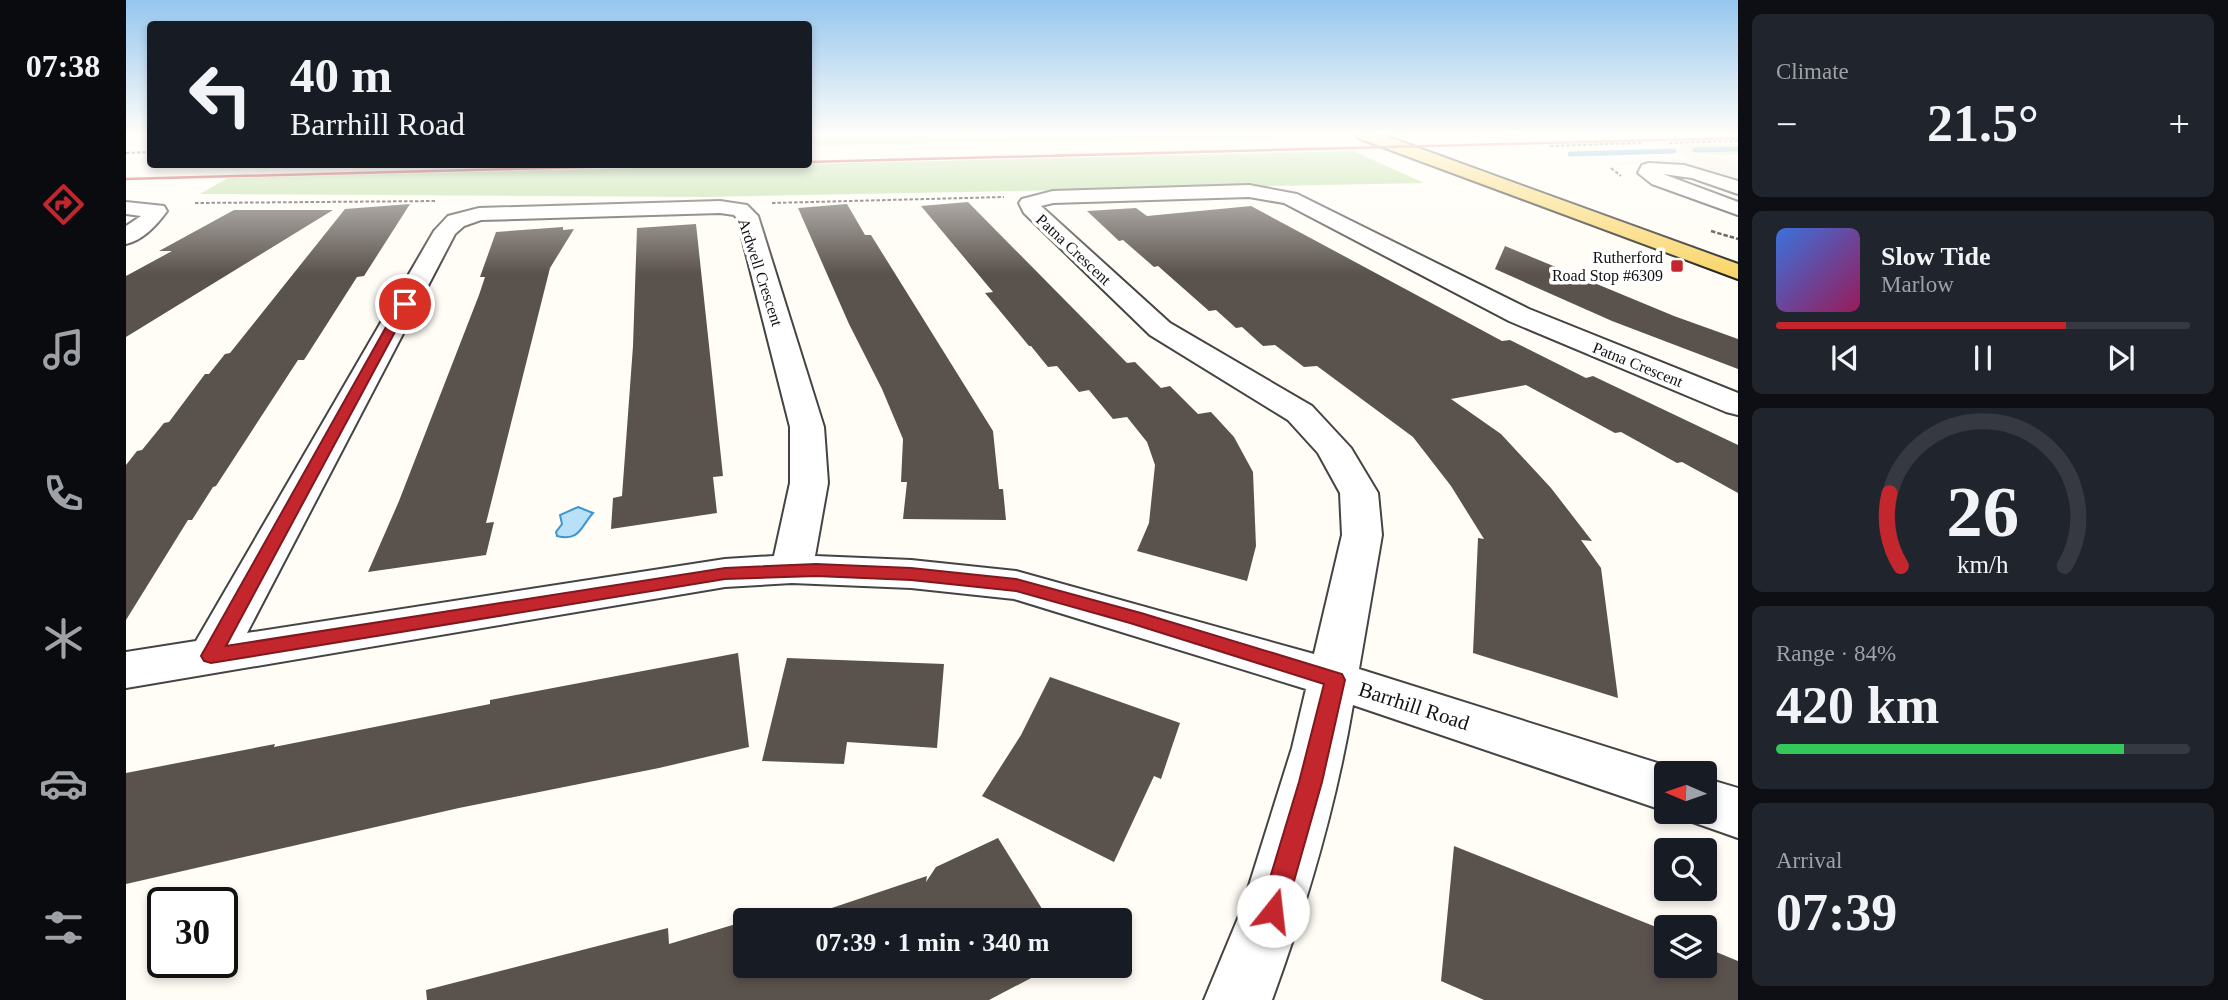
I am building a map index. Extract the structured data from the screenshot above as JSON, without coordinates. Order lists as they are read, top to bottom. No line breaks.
{"streets":{"street":["Patna Crescent","Ardwell Crescent","Barrhill Road"]},"crossings":[["Patna Crescent","Barrhill Road"],["Ardwell Crescent","Barrhill Road"]],"places":{"transit":["Rutherford Road Stop #6309"]},"north":"left","page":{"tabs":"07:38","tile":["Climate",["Range · 84%","420 km"],["Arrival","07:39"]],"turn":["40 m","Barrhill Road"],"heat":["−","21.5°","+"],"song":["Slow Tide","Marlow"],"limit":"30","trip":"07:39 · 1 min · 340 m","gauge":["26","km/h"]}}
